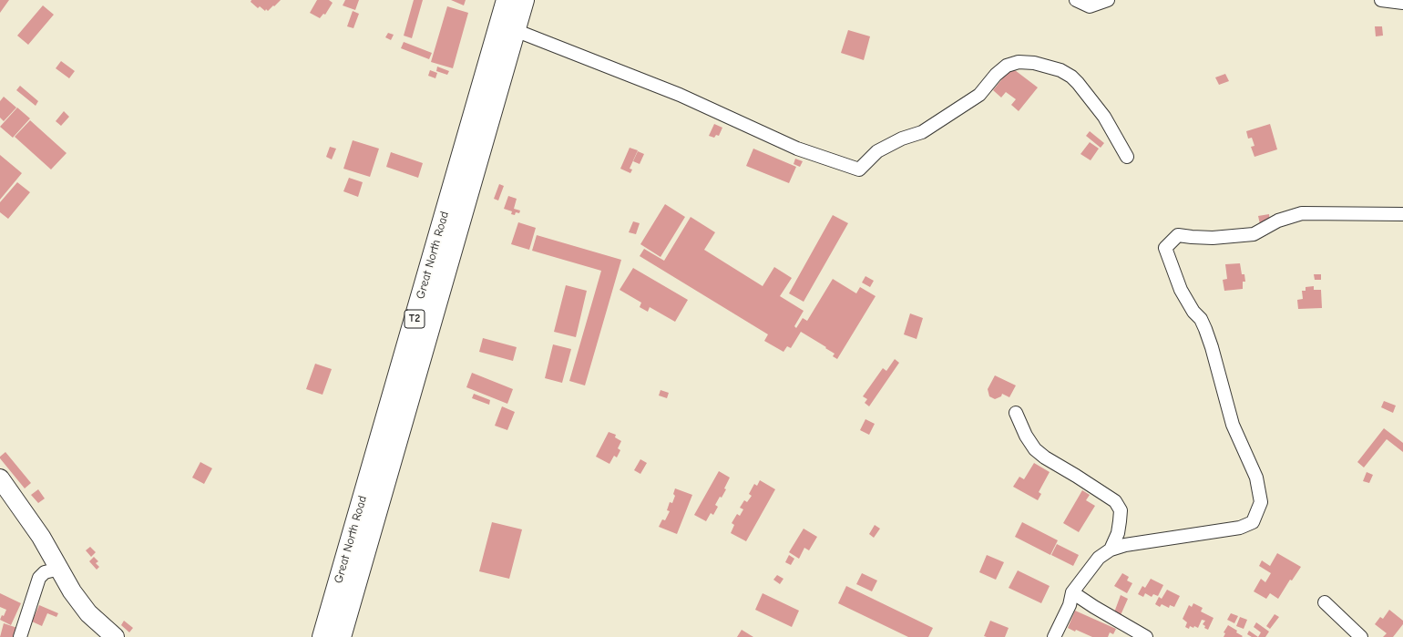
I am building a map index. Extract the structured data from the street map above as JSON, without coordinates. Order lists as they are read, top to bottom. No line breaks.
{"streets":{"main road":["Great North Road","T2"]}}
